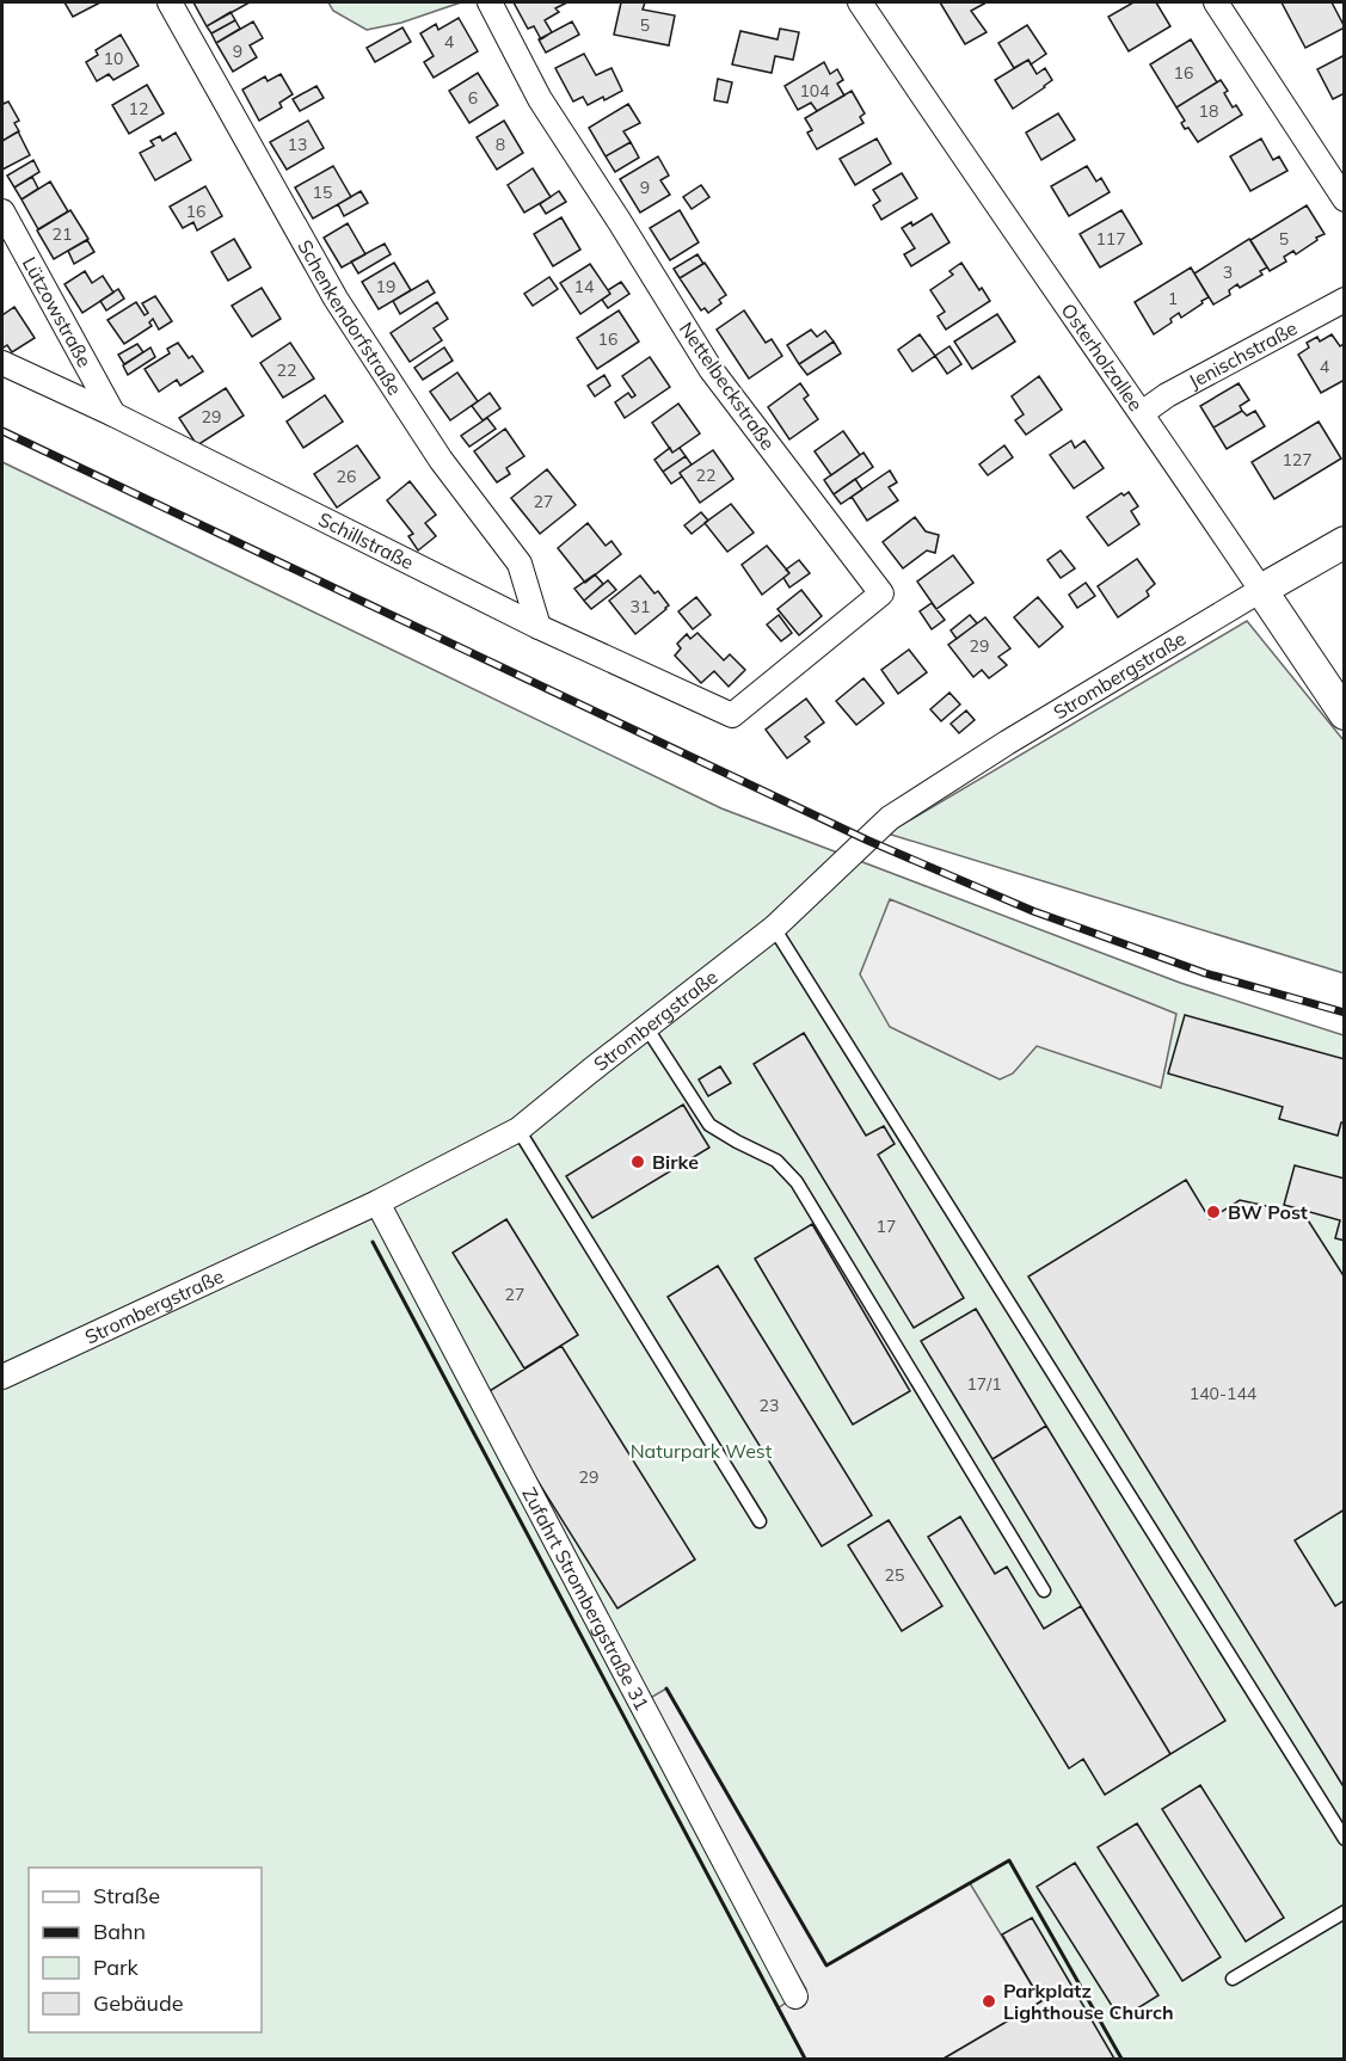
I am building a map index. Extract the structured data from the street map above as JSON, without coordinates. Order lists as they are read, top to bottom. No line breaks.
{"streets":{"street":["Lützowstraße","Schenkendorfstraße","Jenischstraße","Osterholzallee","Nettelbeckstraße","Schillstraße","Strombergstraße","Zufahrt Strombergstraße 31"]},"crossings":[["Lützowstraße","Schillstraße"],["Schenkendorfstraße","Schillstraße"],["Jenischstraße","Osterholzallee"],["Osterholzallee","Strombergstraße"],["Nettelbeckstraße","Schillstraße"],["Strombergstraße","Zufahrt Strombergstraße 31"]],"parks":["Naturpark West"],"places":["Birke","BW Post","Parkplatz Lighthouse Church"],"house_numbers":["5","4","9","10","16","104","6","12","18","13","8","9","15","16","21","117","5","3","19","14","1","16","4","22","29","127","22","26","27","31","29","17","27","17/1","140-144","23","29","25"],"legend":["Straße","Bahn","Park","Gebäude"]}
